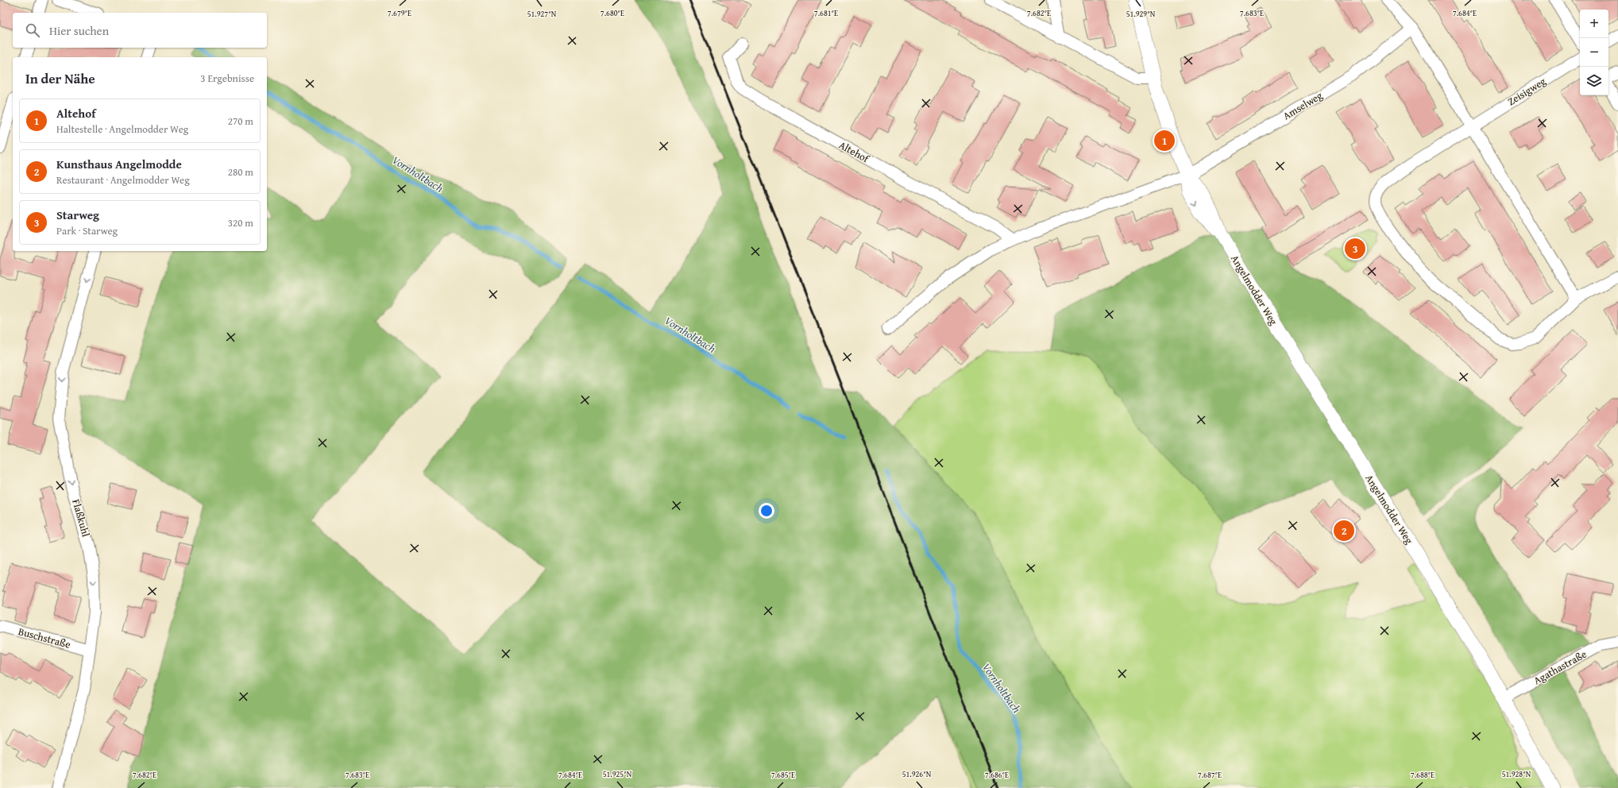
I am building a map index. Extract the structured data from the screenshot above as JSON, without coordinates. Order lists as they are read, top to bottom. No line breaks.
{"streets":{"street":["Zeisigweg","Amselweg","Altehof","Angelmodder Weg","Flaßkuhl","Buschstraße","Agathastraße"]},"crossings":[["Amselweg","Angelmodder Weg"],["Angelmodder Weg","Agathastraße"],["Flaßkuhl","Buschstraße"]],"one_way":["Flaßkuhl"],"water":["Vornholtbach"],"page":{"map_buttons":["+","−"],"search":"Hier suchen","heading":["In der Nähe","3 Ergebnisse"],"list":[{"mark":"1","name":"Altehof","note":"Haltestelle · Angelmodder Weg","value":"270 m"},{"mark":"2","name":"Kunsthaus Angelmodde","note":"Restaurant · Angelmodder Weg","value":"280 m"},{"mark":"3","name":"Starweg","note":"Park · Starweg","value":"320 m"}],"pins":["1","3","2"]},"coordinates":["7.679°E","7.680°E","7.681°E","7.682°E","7.683°E","7.684°E","51.927°N","51.929°N","51.925°N","51.926°N","51.928°N","7.685°E","7.686°E","7.687°E","7.688°E"]}
